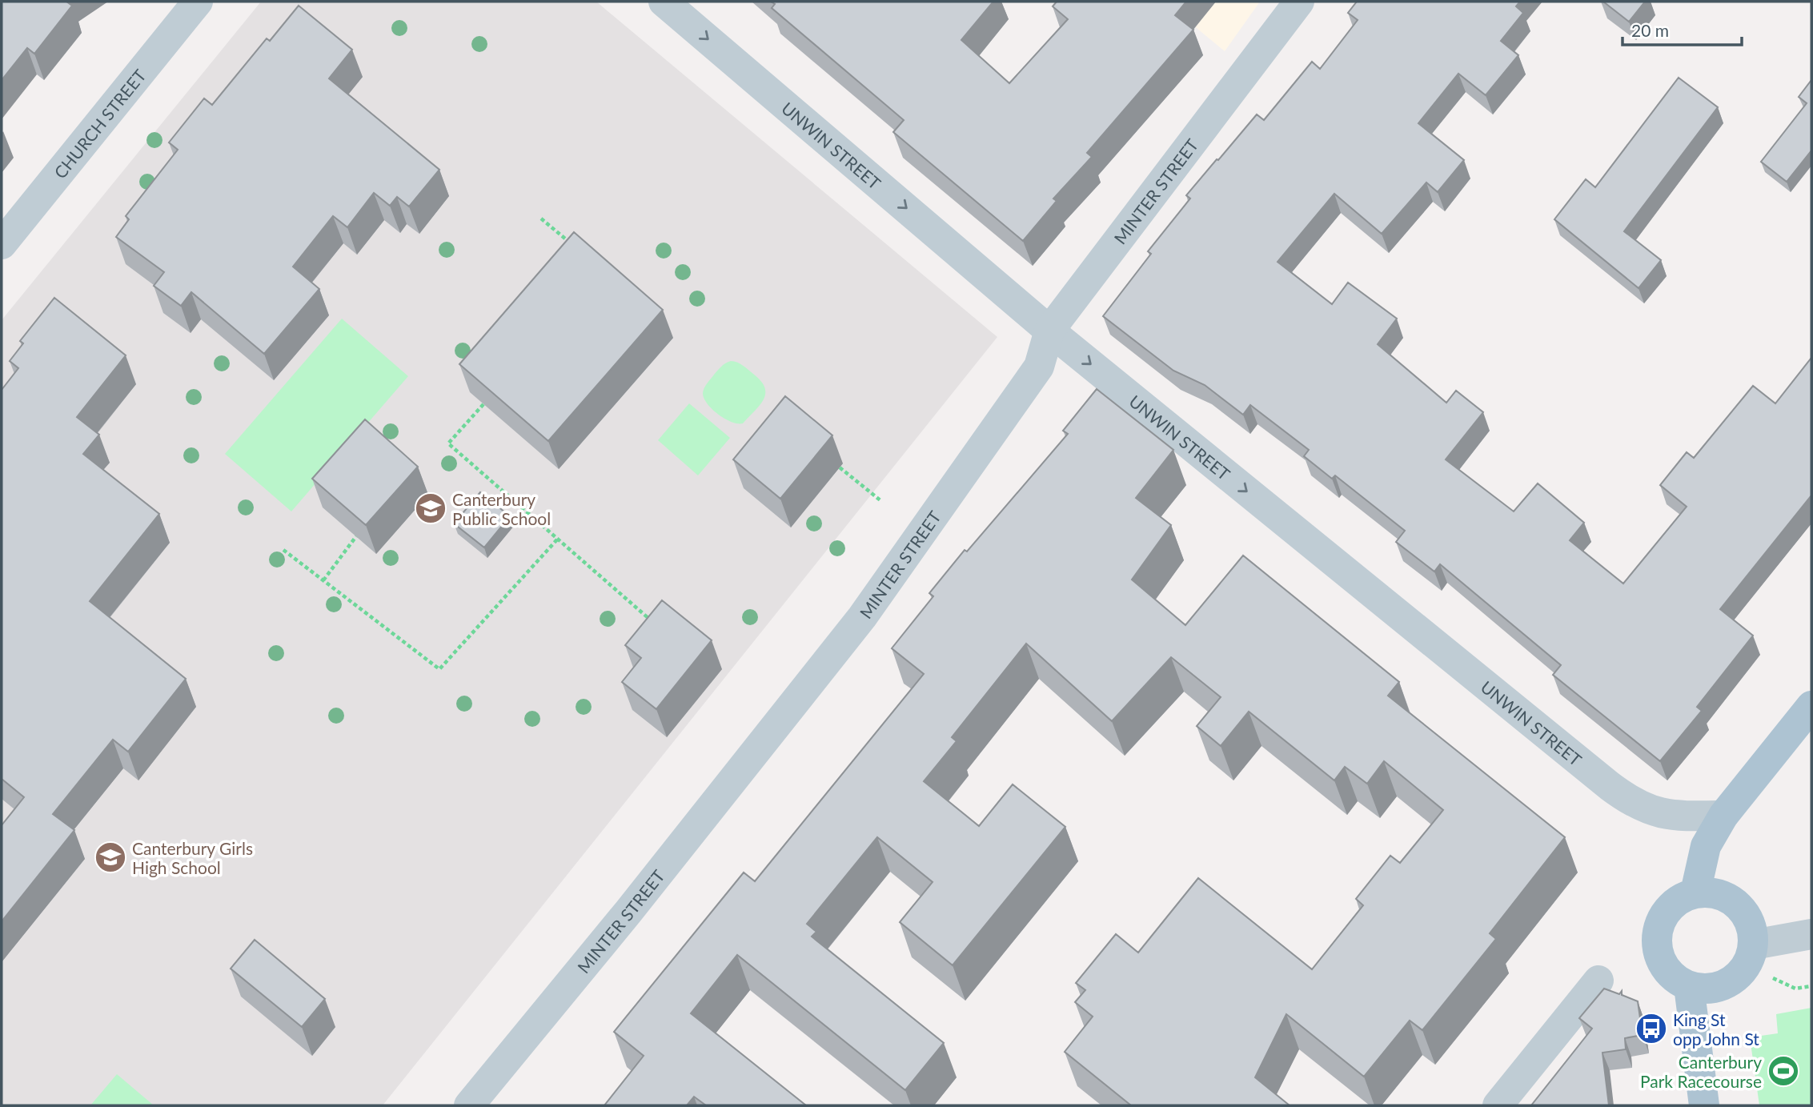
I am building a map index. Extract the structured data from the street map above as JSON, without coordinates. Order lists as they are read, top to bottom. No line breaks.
{"streets":{"street":["CHURCH STREET","UNWIN STREET","MINTER STREET"]},"crossings":[["UNWIN STREET","MINTER STREET"]],"one_way":["UNWIN STREET"],"places":{"school or university":["Canterbury Public School","Canterbury Girls High School"],"bus stop":["King St opp John St"],"sports":["Canterbury Park Racecourse"]},"scale_bar":"20 m"}
